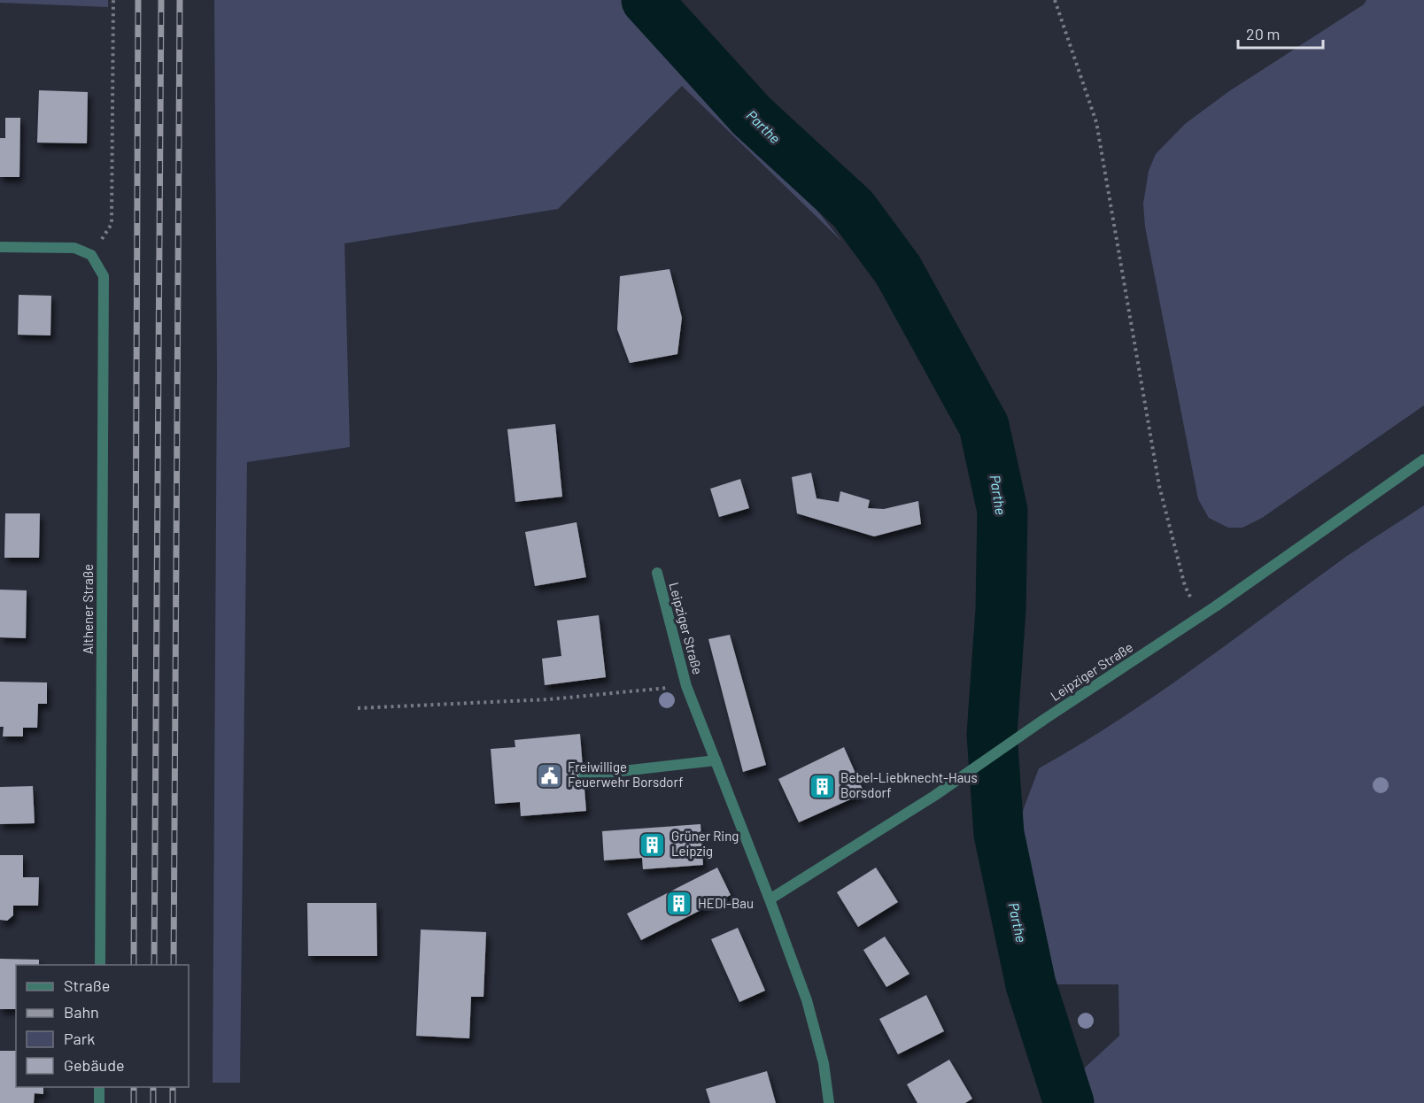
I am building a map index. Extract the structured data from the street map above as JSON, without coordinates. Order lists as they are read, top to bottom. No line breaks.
{"streets":{"street":["Althener Straße","Leipziger Straße"]},"water":["Parthe"],"places":{"public building":["Freiwillige Feuerwehr Borsdorf"],"building":["Bebel-Liebknecht-Haus Borsdorf","Grüner Ring Leipzig","HEDI-Bau"]},"legend":["Straße","Bahn","Park","Gebäude"],"scale_bar":"20 m"}
